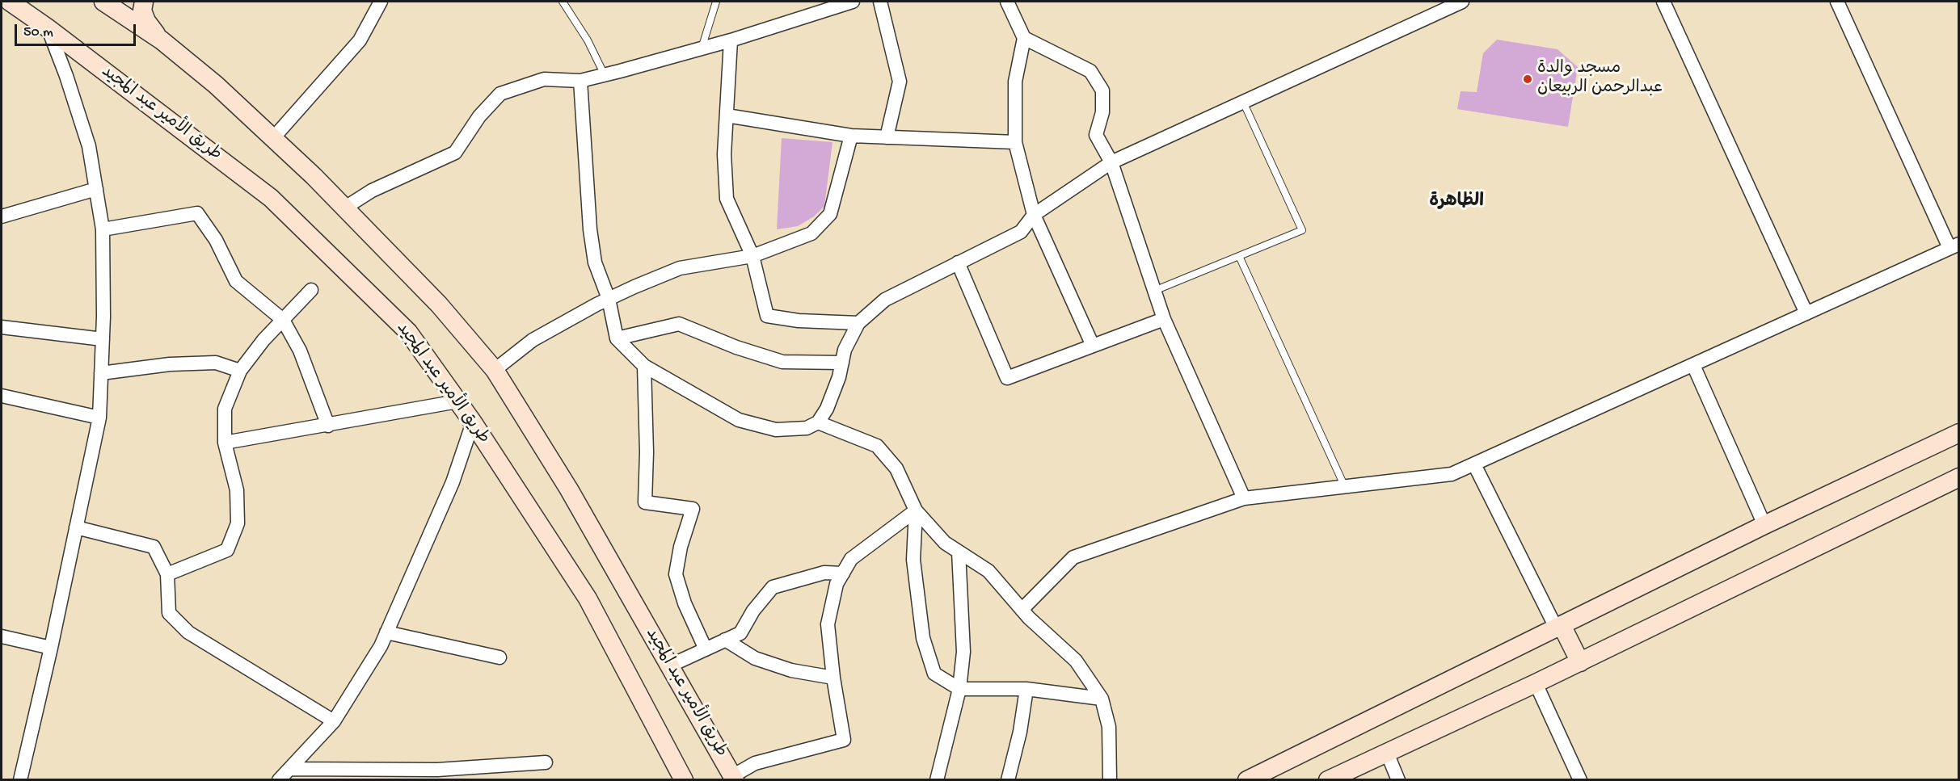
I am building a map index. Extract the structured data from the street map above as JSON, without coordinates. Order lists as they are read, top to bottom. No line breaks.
{"streets":{"main road":["طريق الأمير عبد المجيد"]},"districts":["الظاهرة"],"places":["مسجد والدة عبدالرحمن الربيعان"],"scale_bar":"50 m"}
